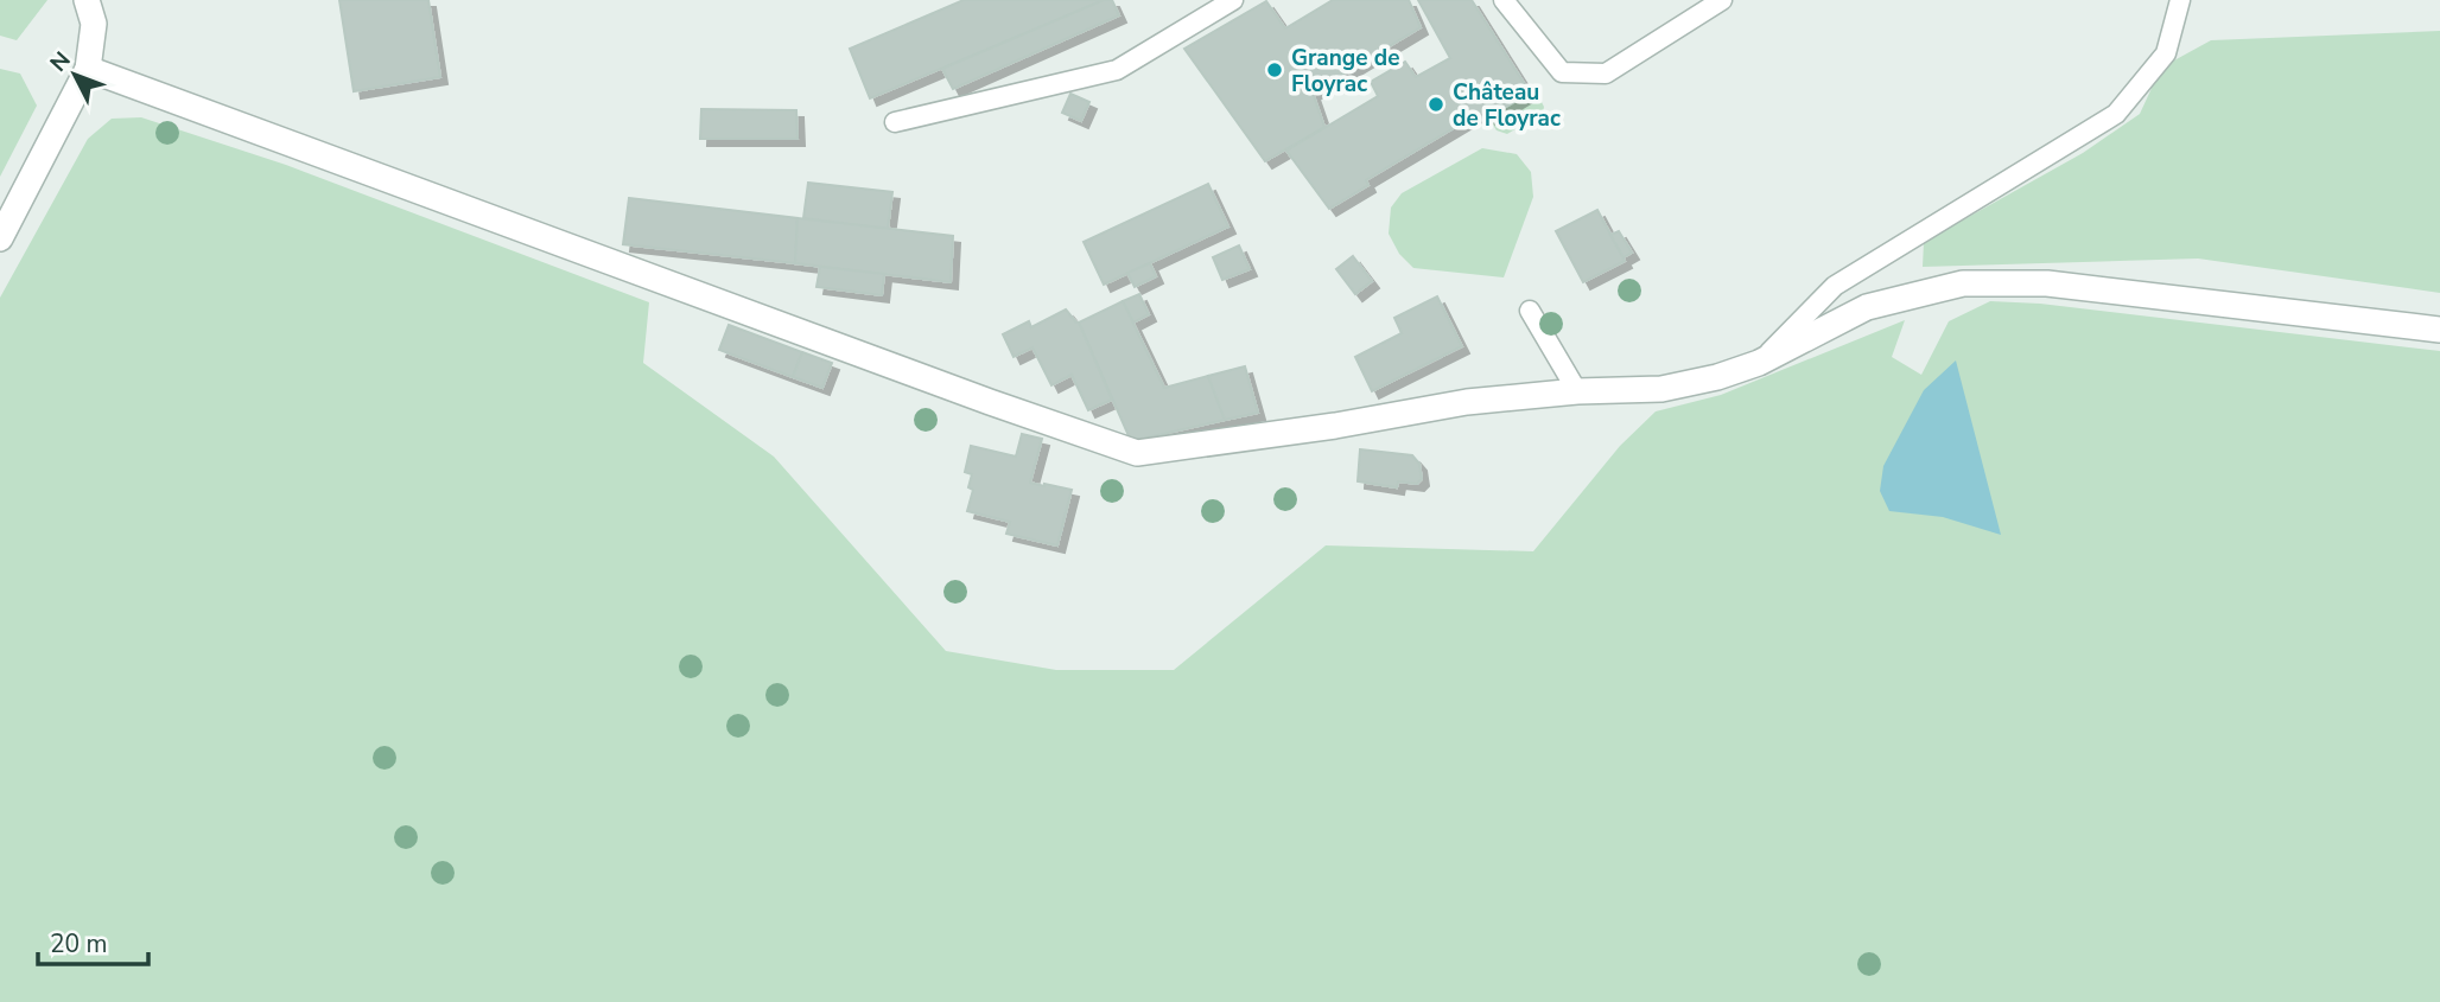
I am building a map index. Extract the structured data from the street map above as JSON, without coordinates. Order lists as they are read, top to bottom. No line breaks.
{"places":["Grange de Floyrac","Château de Floyrac"],"scale_bar":"20 m","north":"top left"}
